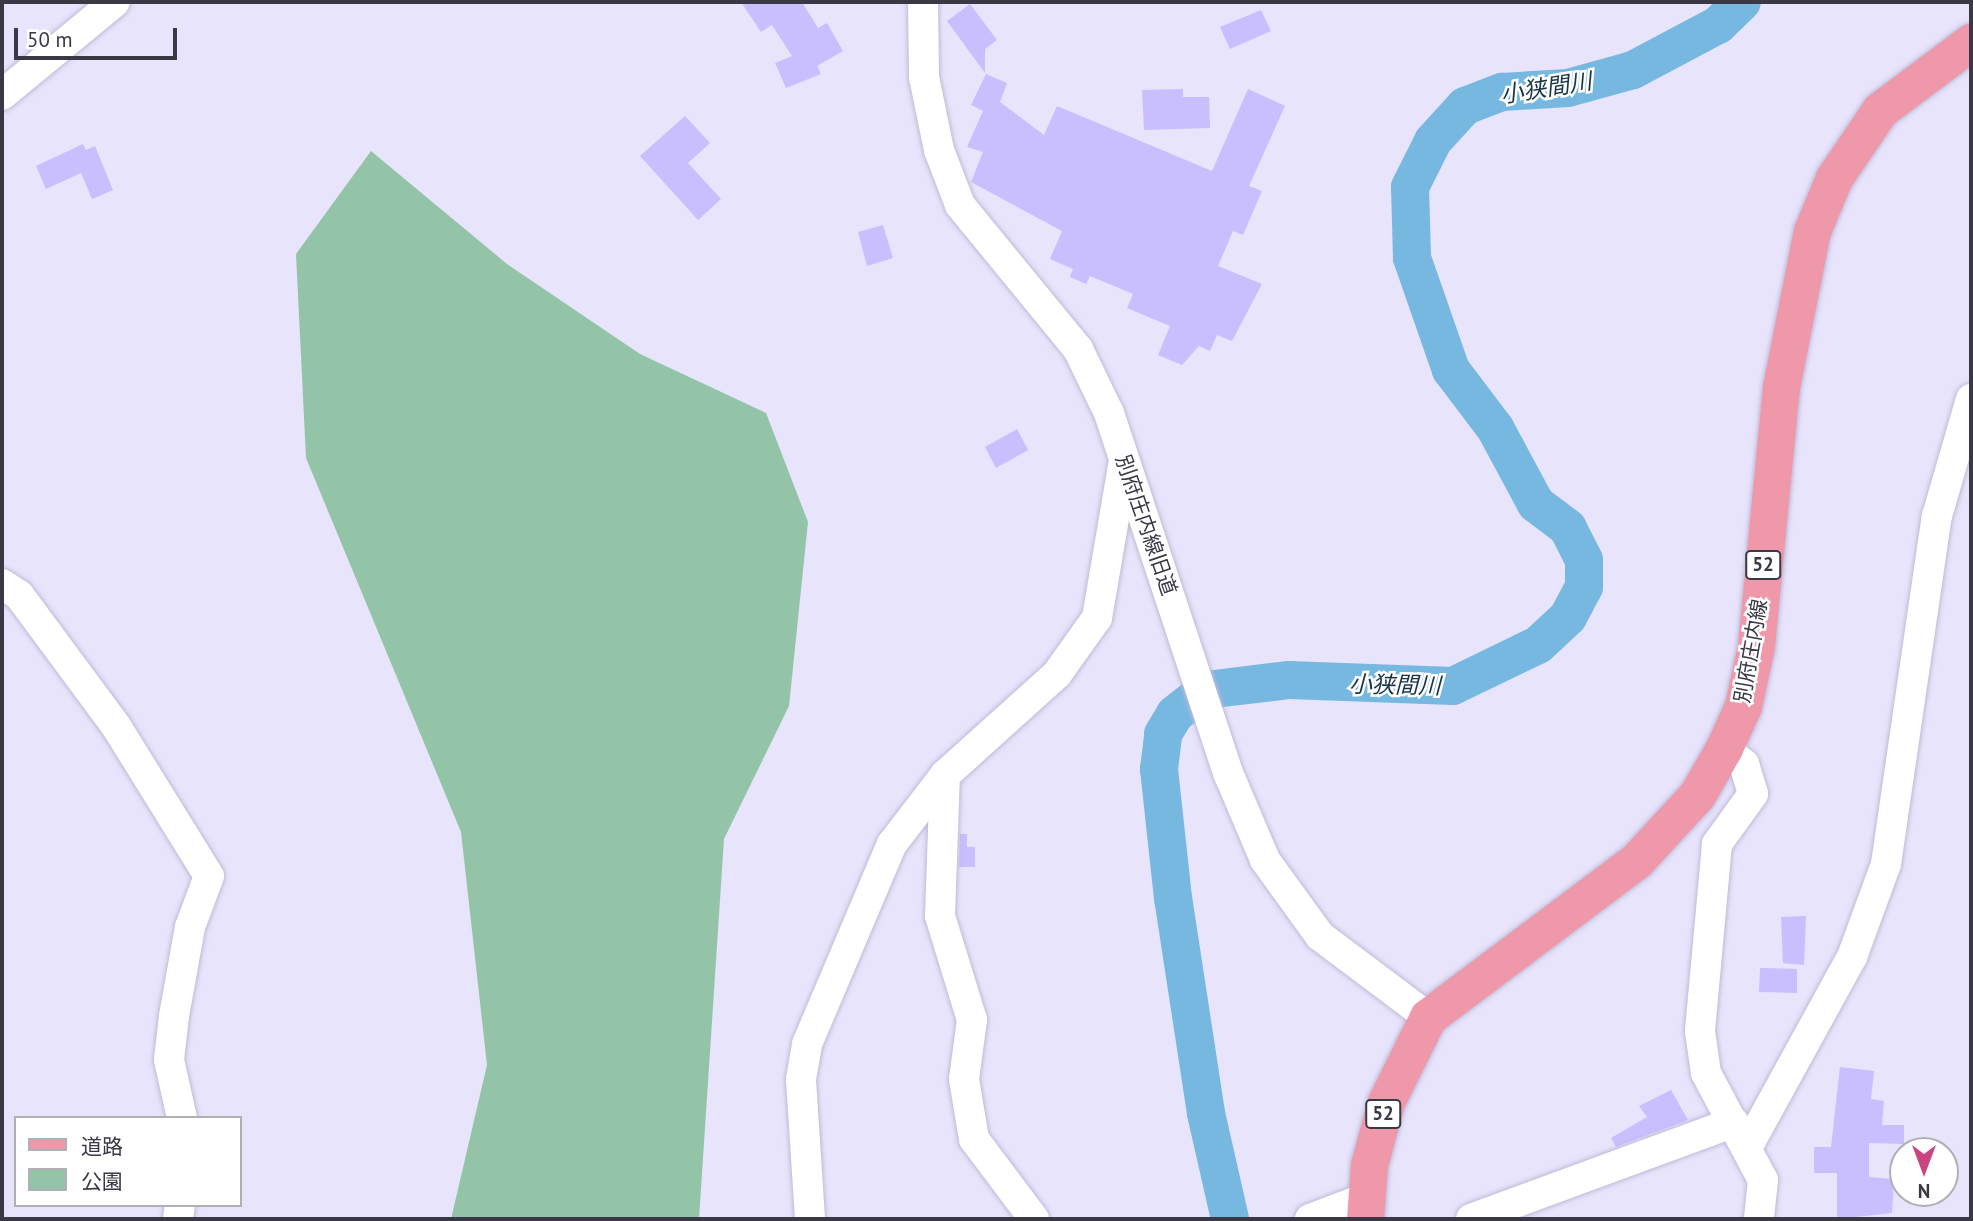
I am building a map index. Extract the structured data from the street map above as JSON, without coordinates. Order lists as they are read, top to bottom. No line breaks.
{"streets":{"main road":["52","別府庄内線"],"street":["別府庄内線旧道"]},"crossings":[["別府庄内線旧道","別府庄内線"]],"water":["小狭間川"],"legend":["道路","公園"],"scale_bar":"50 m","north":"bottom"}
